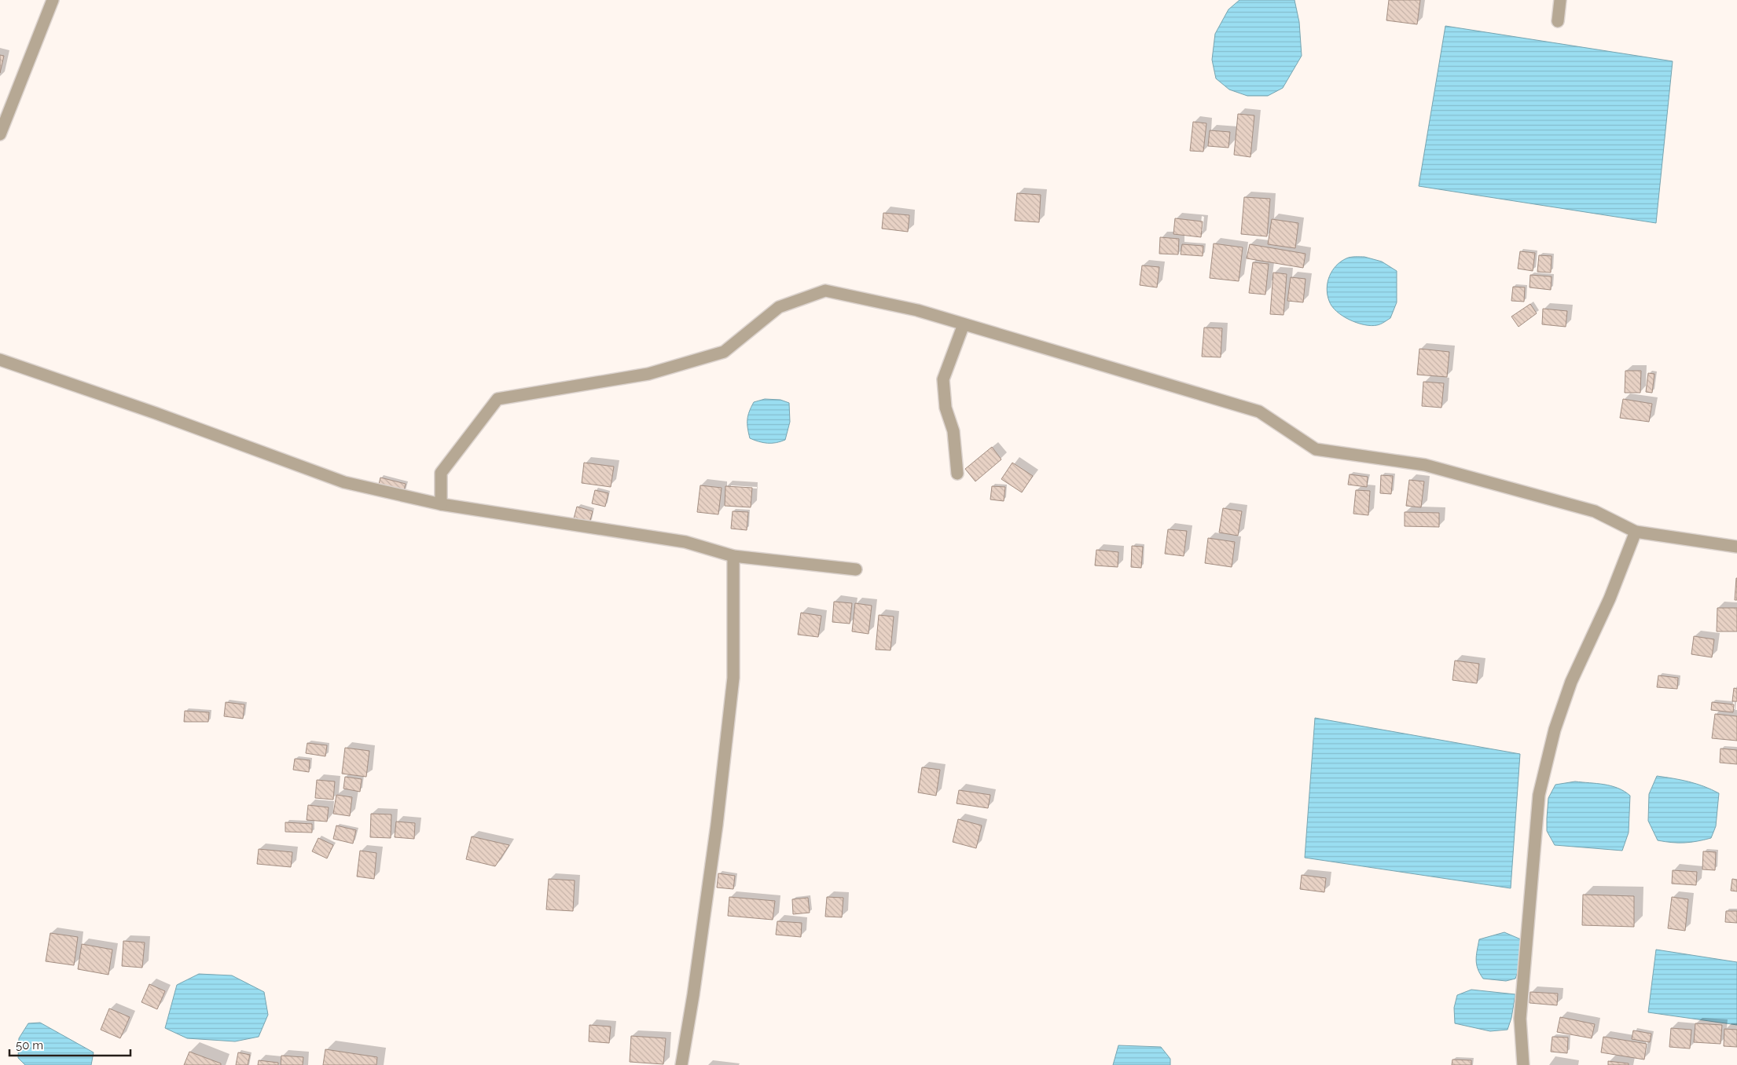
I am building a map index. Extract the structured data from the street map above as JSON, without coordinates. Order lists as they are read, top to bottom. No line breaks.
{"scale_bar":"50 m"}
